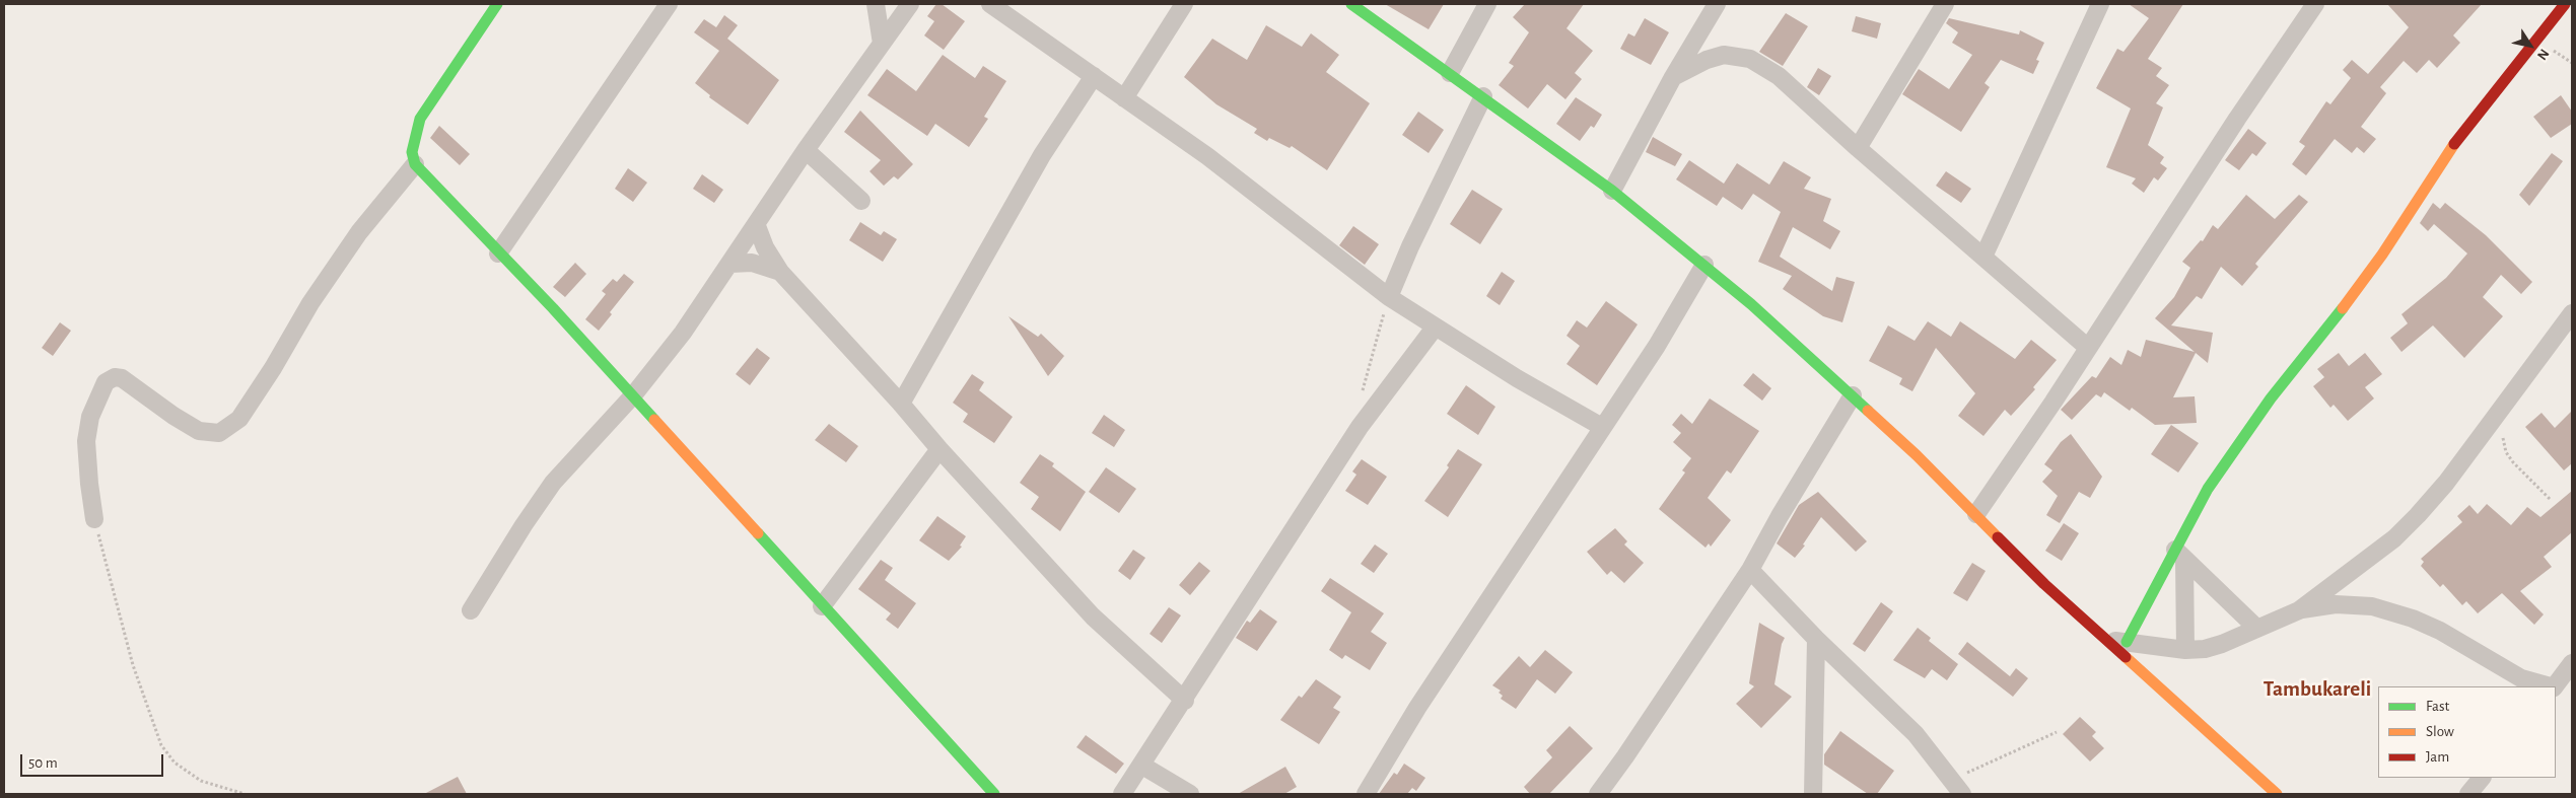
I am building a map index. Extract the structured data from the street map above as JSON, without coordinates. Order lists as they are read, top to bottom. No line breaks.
{"districts":["Tambukareli"],"legend":["Fast","Slow","Jam"],"scale_bar":"50 m","north":"bottom right"}
